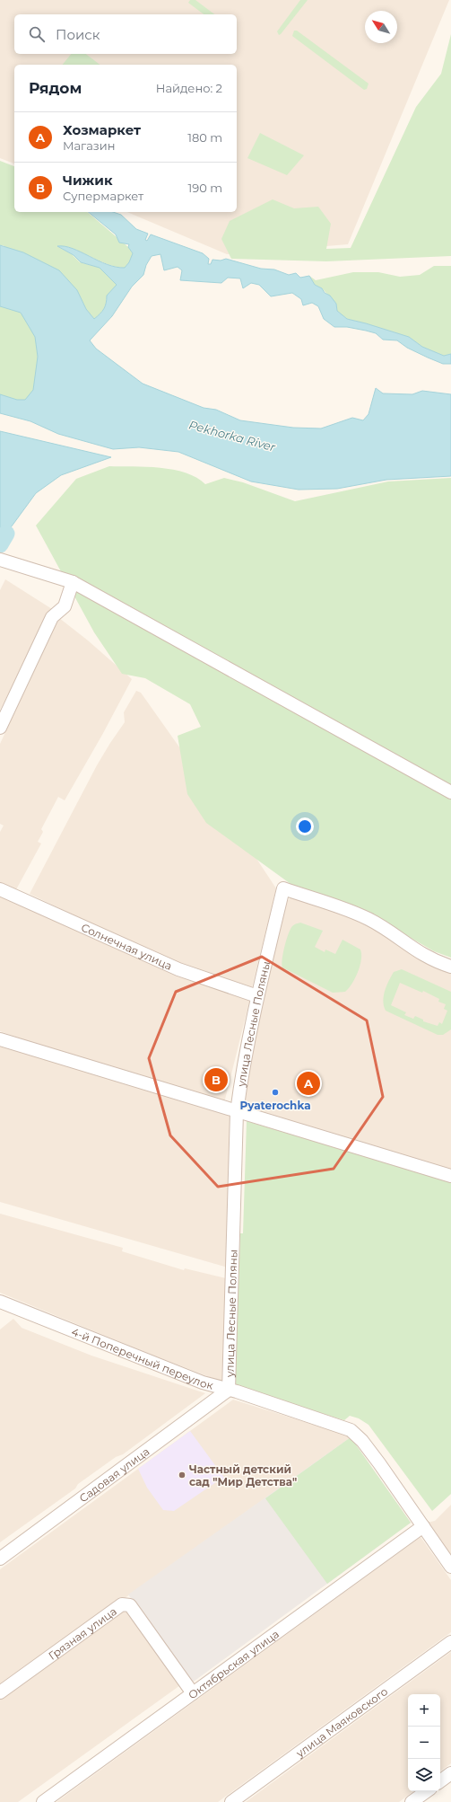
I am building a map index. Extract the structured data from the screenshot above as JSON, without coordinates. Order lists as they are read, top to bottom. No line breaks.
{"streets":{"street":["Солнечная улица","улица Лесные Поляны","4-й Поперечный переулок","Садовая улица","Грязная улица","Октябрьская улица","улица Маяковского"]},"crossings":[["Солнечная улица","улица Лесные Поляны"],["улица Лесные Поляны","4-й Поперечный переулок"],["улица Лесные Поляны","Садовая улица"],["4-й Поперечный переулок","Садовая улица"],["4-й Поперечный переулок","Октябрьская улица"],["Грязная улица","Октябрьская улица"]],"water":["Pekhorka River"],"places":["Pyaterochka","Частный детский сад \"Мир Детства\""],"north":"top left","page":{"search":"Поиск","heading":["Рядом","Найдено: 2"],"list":[{"mark":"A","name":"Хозмаркет","note":"Магазин","value":"180 m"},{"mark":"B","name":"Чижик","note":"Супермаркет","value":"190 m"}],"pins":["B","A"],"map_buttons":["+","−"]}}
